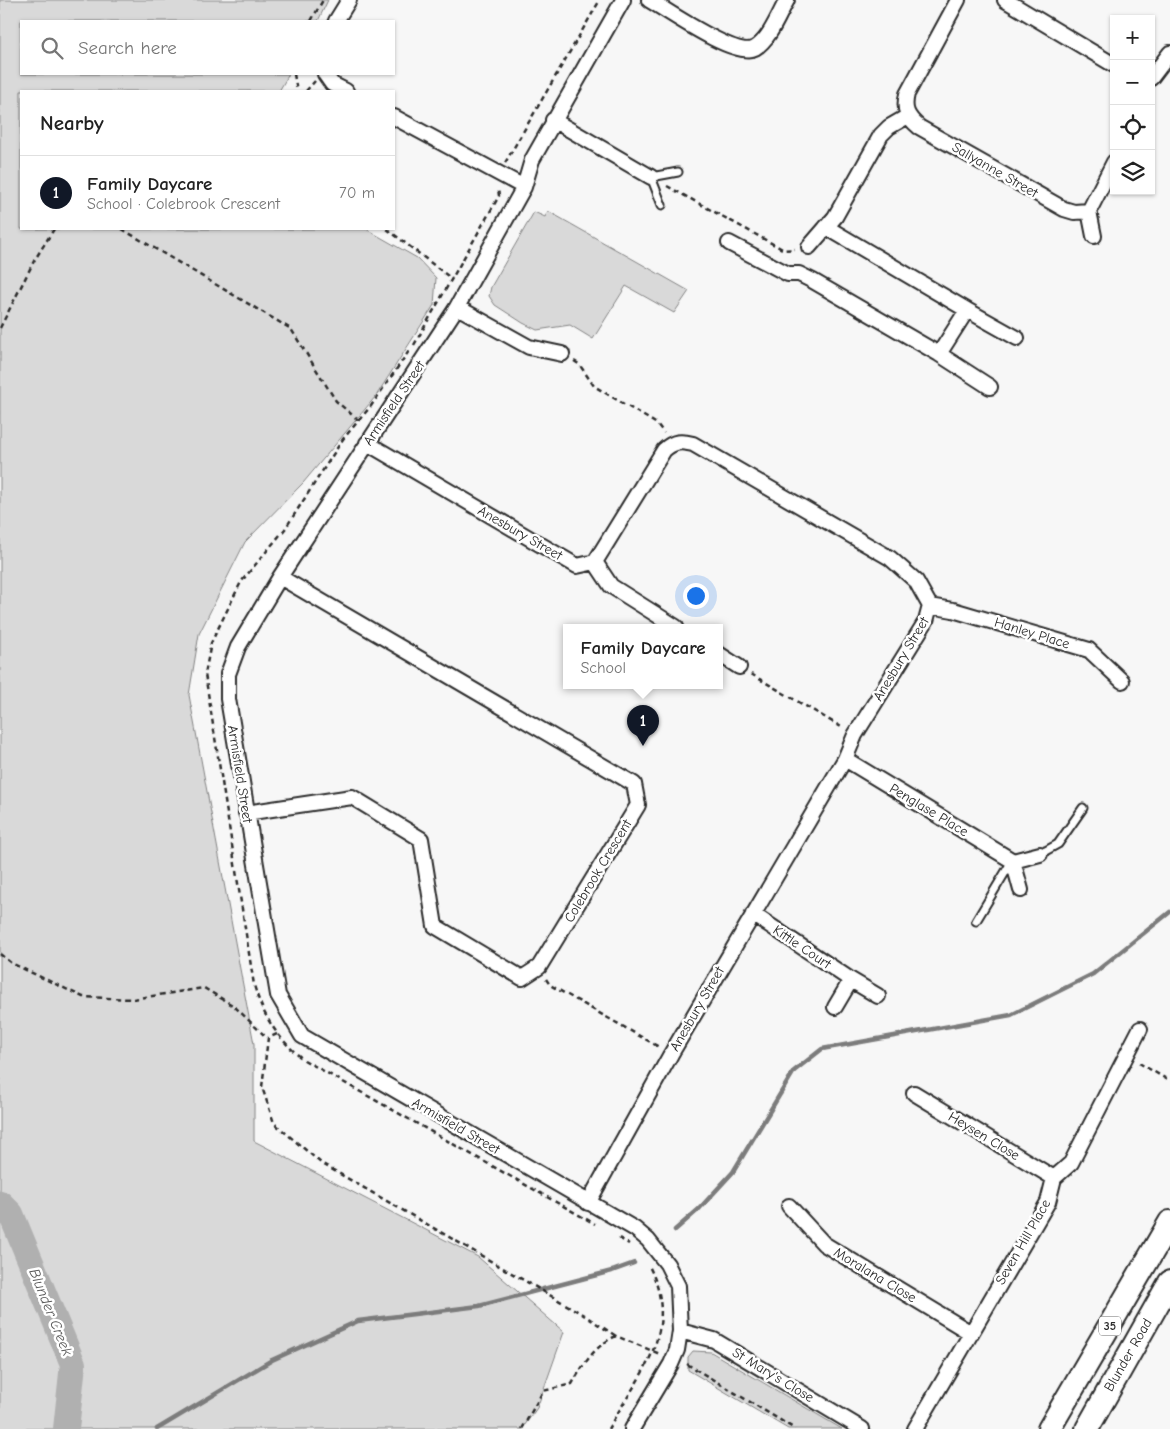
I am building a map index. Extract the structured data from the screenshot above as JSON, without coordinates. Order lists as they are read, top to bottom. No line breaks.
{"streets":{"main road":["35","Blunder Road"],"street":["Sallyanne Street","Armisfield Street","Anesbury Street","Hanley Place","Penglase Place","Colebrook Crescent","Kittle Court","Heysen Close","Seven Hill Place","Moralana Close","St Mary's Close"]},"crossings":[["Armisfield Street","Anesbury Street"],["Armisfield Street","Colebrook Crescent"],["Armisfield Street","St Mary's Close"],["Anesbury Street","Hanley Place"],["Anesbury Street","Penglase Place"],["Anesbury Street","Kittle Court"],["Heysen Close","Seven Hill Place"],["Seven Hill Place","Moralana Close"]],"water":["Blunder Creek"],"page":{"map_buttons":["+","−"],"search":"Search here","heading":"Nearby","list":[{"mark":"1","name":"Family Daycare","note":"School · Colebrook Crescent","value":"70 m"}],"popup":["Family Daycare","School"],"pins":"1"}}
